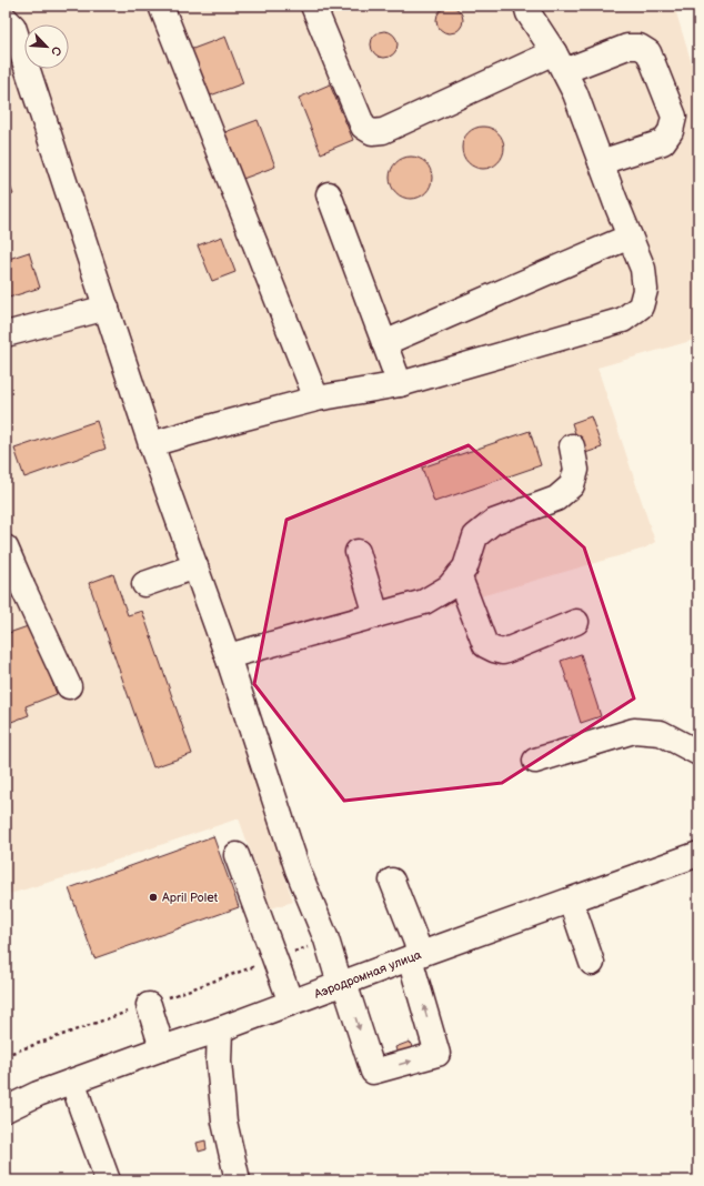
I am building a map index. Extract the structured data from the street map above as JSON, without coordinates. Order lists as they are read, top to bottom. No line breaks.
{"streets":{"street":["Аэродромная улица"]},"places":["April Polet"],"north":"bottom right"}
